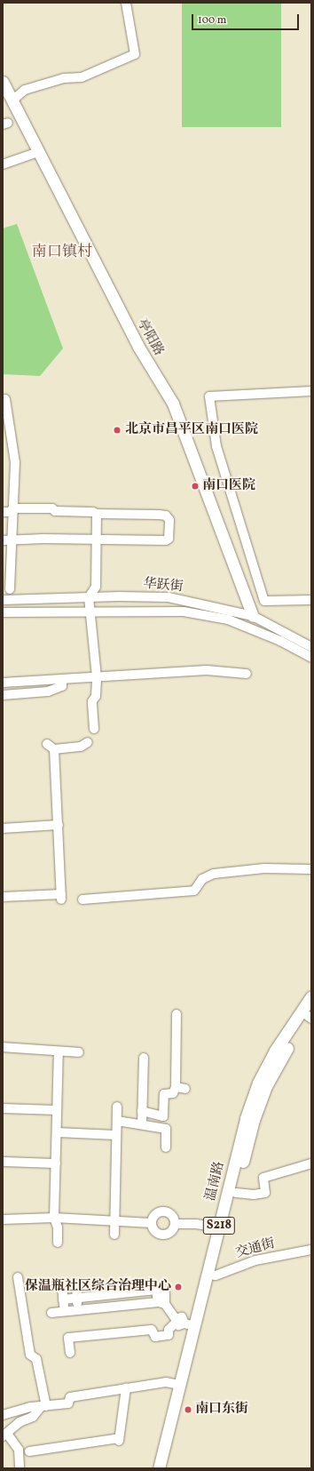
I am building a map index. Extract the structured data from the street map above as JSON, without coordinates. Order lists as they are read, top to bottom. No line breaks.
{"streets":{"main road":["亭阳路","温南路","S218"],"street":["华跃街","交通街"]},"crossings":[["亭阳路","华跃街"],["温南路","交通街"]],"districts":["南口镇村"],"places":["北京市昌平区南口医院","南口医院","保温瓶社区综合治理中心","南口东街"],"scale_bar":"100 m"}
